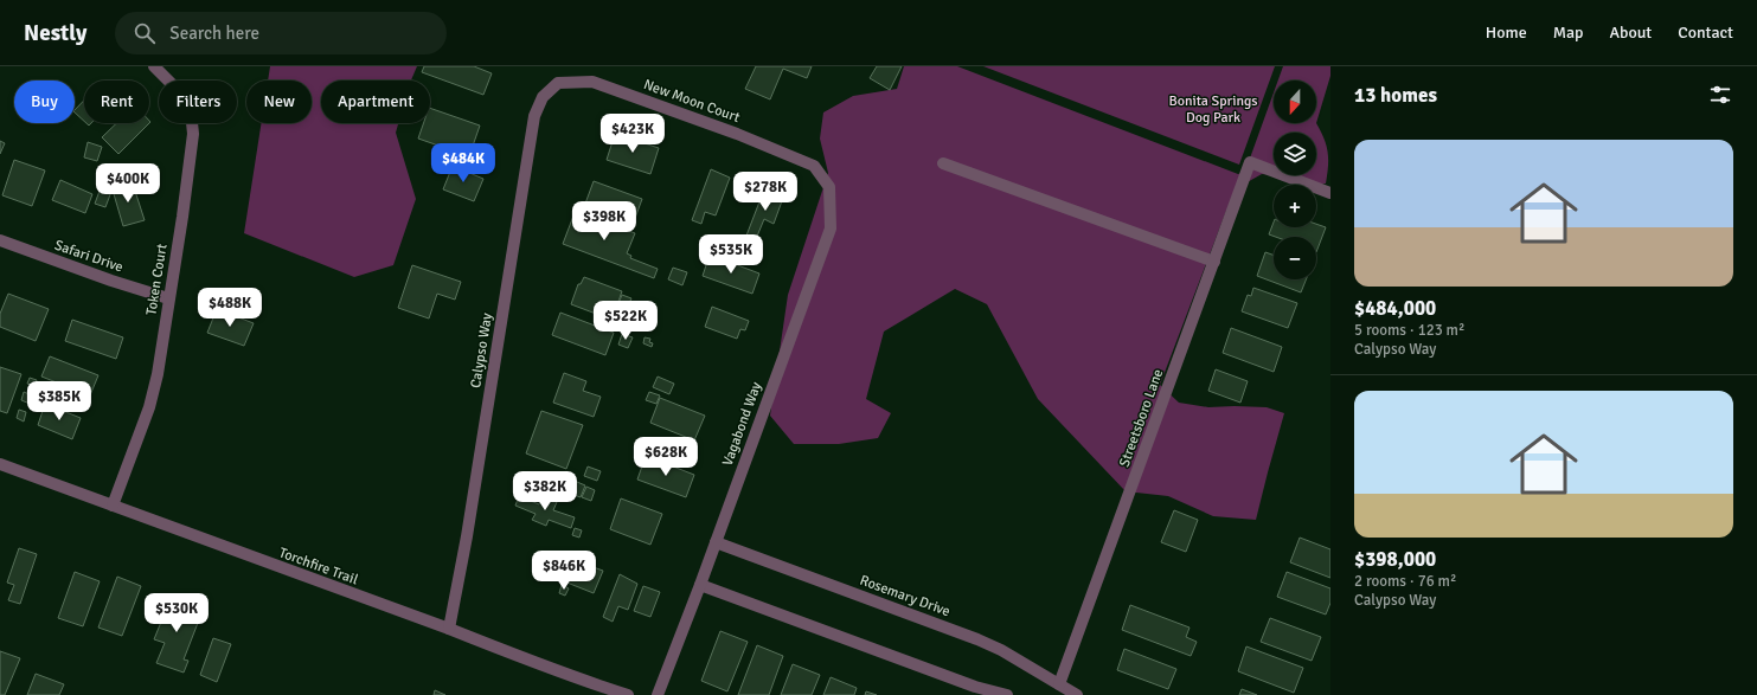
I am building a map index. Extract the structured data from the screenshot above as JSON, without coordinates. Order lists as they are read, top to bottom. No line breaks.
{"streets":{"street":["New Moon Court","Safari Drive","Token Court","Calypso Way","Streetsboro Lane","Vagabond Way","Torchfire Trail","Rosemary Drive"]},"crossings":[["New Moon Court","Calypso Way"],["New Moon Court","Vagabond Way"],["Safari Drive","Token Court"],["Token Court","Torchfire Trail"],["Calypso Way","Torchfire Trail"],["Streetsboro Lane","Rosemary Drive"],["Vagabond Way","Rosemary Drive"]],"parks":["Bonita Springs Dog Park"],"north":"bottom","page":{"header":"Nestly","search":"Search here","nav":["Home","Map","About","Contact"],"heading":"13 homes","map_buttons":["+","−"],"chip":["Buy","Rent","Filters","New","Apartment"],"price":["$423K","$484K","$400K","$278K","$398K","$535K","$488K","$522K","$385K","$628K","$382K","$846K","$530K"],"list":[{"name":"$484,000","note":"5 rooms · 123 m² · Calypso Way"},{"name":"$398,000","note":"2 rooms · 76 m² · Calypso Way"}]}}
